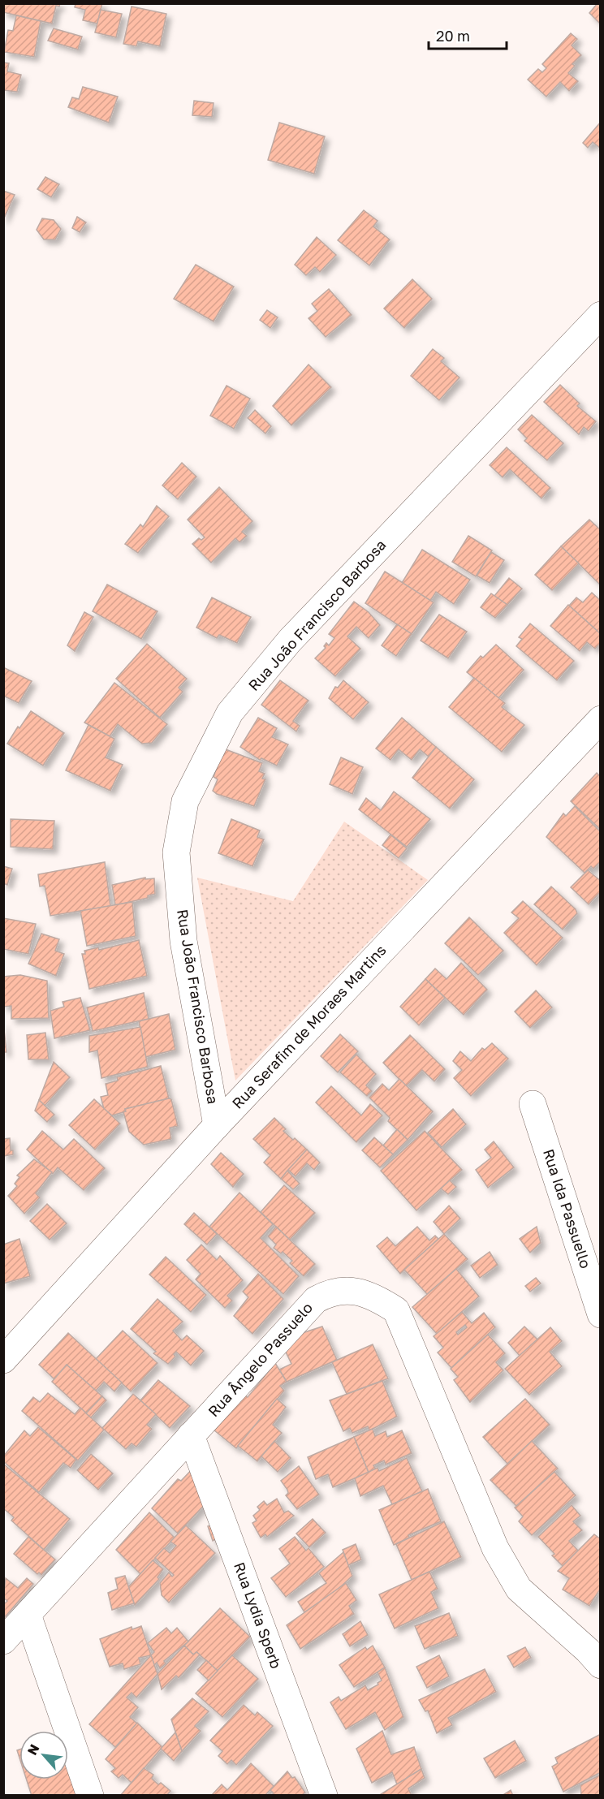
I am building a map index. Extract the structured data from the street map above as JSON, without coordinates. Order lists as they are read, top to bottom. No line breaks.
{"streets":{"street":["Rua João Francisco Barbosa","Rua Serafim de Moraes Martins","Rua Ida Passuello","Rua Ângelo Passuelo","Rua Lydia Sperb"]},"crossings":[["Rua João Francisco Barbosa","Rua Serafim de Moraes Martins"],["Rua Ângelo Passuelo","Rua Lydia Sperb"]],"scale_bar":"20 m","north":"top left"}
